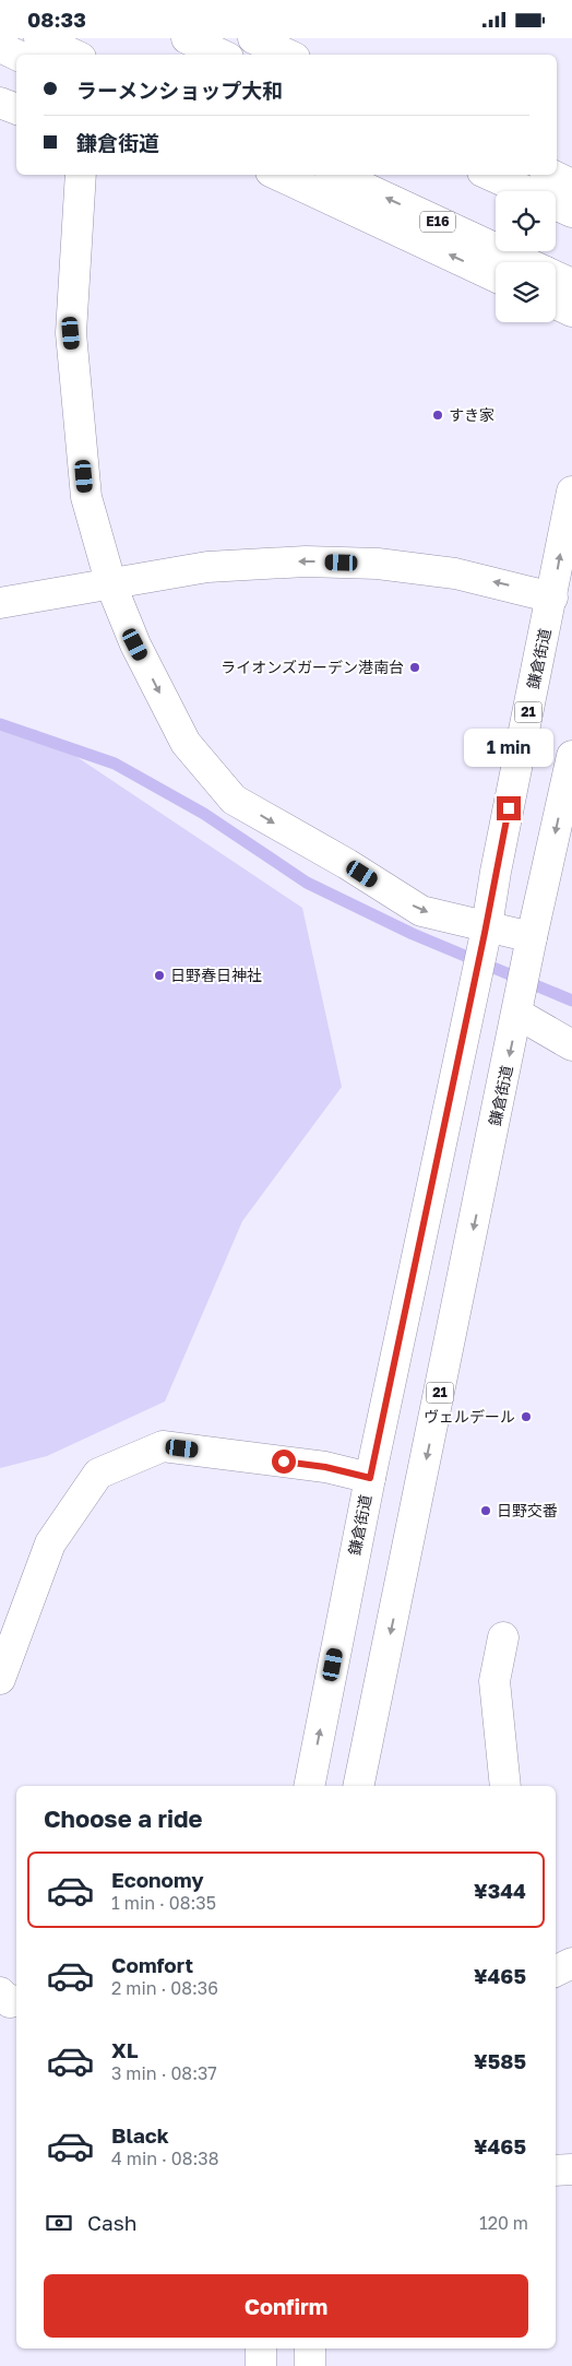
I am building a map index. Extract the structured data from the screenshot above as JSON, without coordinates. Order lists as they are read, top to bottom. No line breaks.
{"streets":{"main road":["E16","鎌倉街道","21"]},"places":["すき家","ライオンズガーデン港南台","日野春日神社","ヴェルデール","日野交番"],"page":{"status":"08:33","banner":["ラーメンショップ大和","鎌倉街道"],"bubble":"1 min","heading":"Choose a ride","list":[{"name":"Economy","note":"1 min · 08:35","value":"¥344"},{"name":"Comfort","note":"2 min · 08:36","value":"¥465"},{"name":"XL","note":"3 min · 08:37","value":"¥585"},{"name":"Black","note":"4 min · 08:38","value":"¥465"}],"pay":["Cash","120 m"],"buttons":"Confirm"}}
